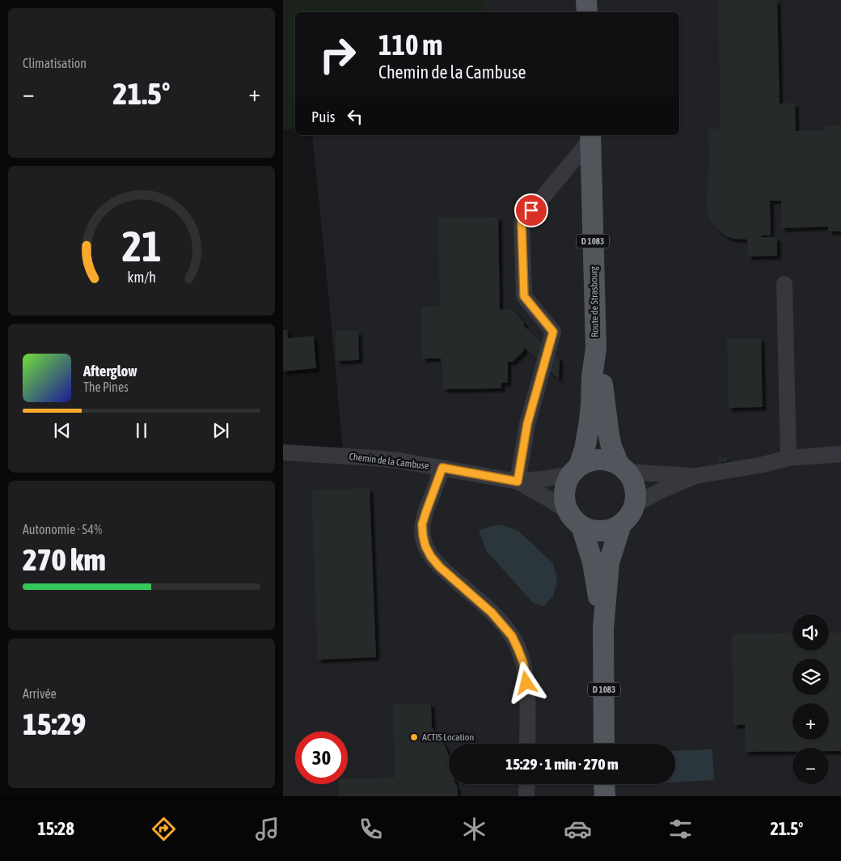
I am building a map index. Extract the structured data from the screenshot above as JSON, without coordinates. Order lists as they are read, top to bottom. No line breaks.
{"streets":{"main road":["D 1083","Route de Strasbourg"],"street":["Chemin de la Cambuse"]},"crossings":[["D 1083","Route de Strasbourg"],["D 1083","Chemin de la Cambuse"],["Route de Strasbourg","Chemin de la Cambuse"]],"places":["ACTIS Location"],"page":{"tile":["Climatisation",["Autonomie · 54%","270 km"],["Arrivée","15:29"]],"turn":["110 m","Chemin de la Cambuse"],"heat":["−","21.5°","+"],"then":"Puis","song":["Afterglow","The Pines"],"map_buttons":["+","−"],"limit":"30","trip":"15:29 · 1 min · 270 m","tabs":["15:28","21.5°"],"gauge":["21","km/h"]}}
